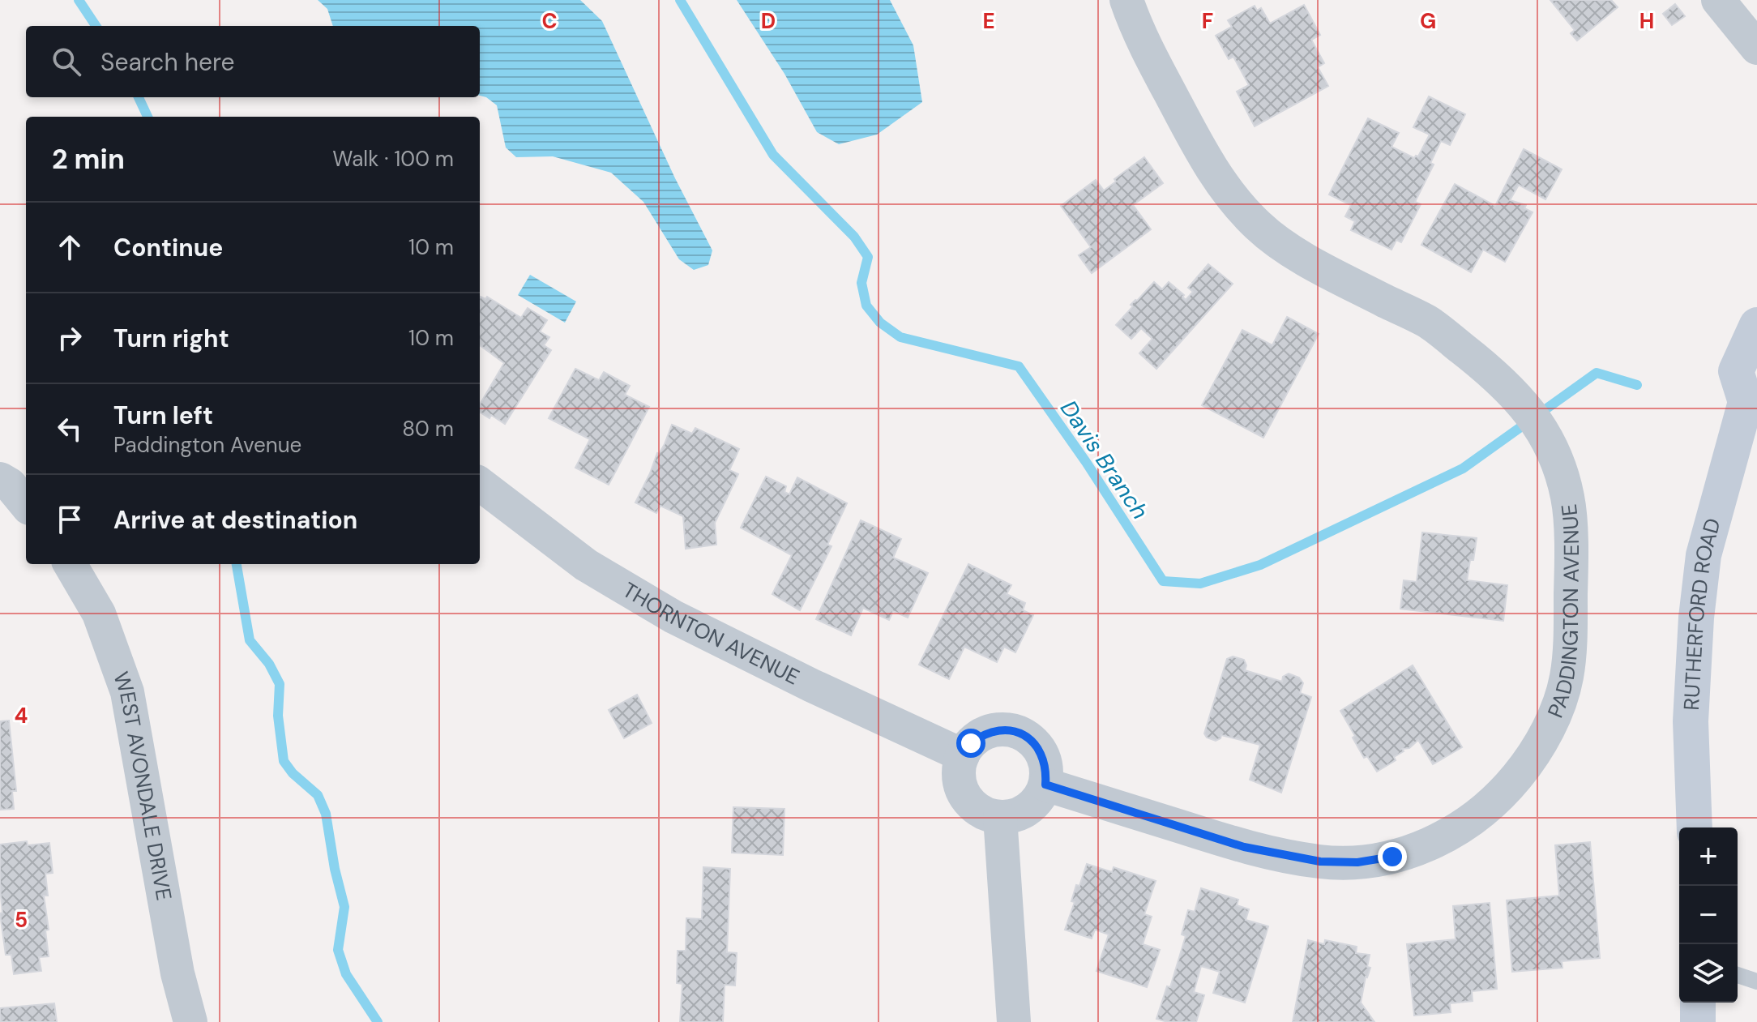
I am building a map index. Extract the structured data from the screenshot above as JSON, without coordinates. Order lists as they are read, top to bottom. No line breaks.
{"streets":{"street":["PADDINGTON AVENUE","RUTHERFORD ROAD","THORNTON AVENUE","WEST AVONDALE DRIVE"]},"crossings":[["PADDINGTON AVENUE","THORNTON AVENUE"]],"water":["Davis Branch"],"page":{"search":"Search here","heading":["2 min","Walk · 100 m"],"list":[["Continue","10 m"],["Turn right","10 m"],["Turn left","Paddington Avenue","80 m"],"Arrive at destination"],"map_buttons":["+","−"]},"grid":{"columns":["C","D","E","F","G","H"],"rows":["4","5"]}}
